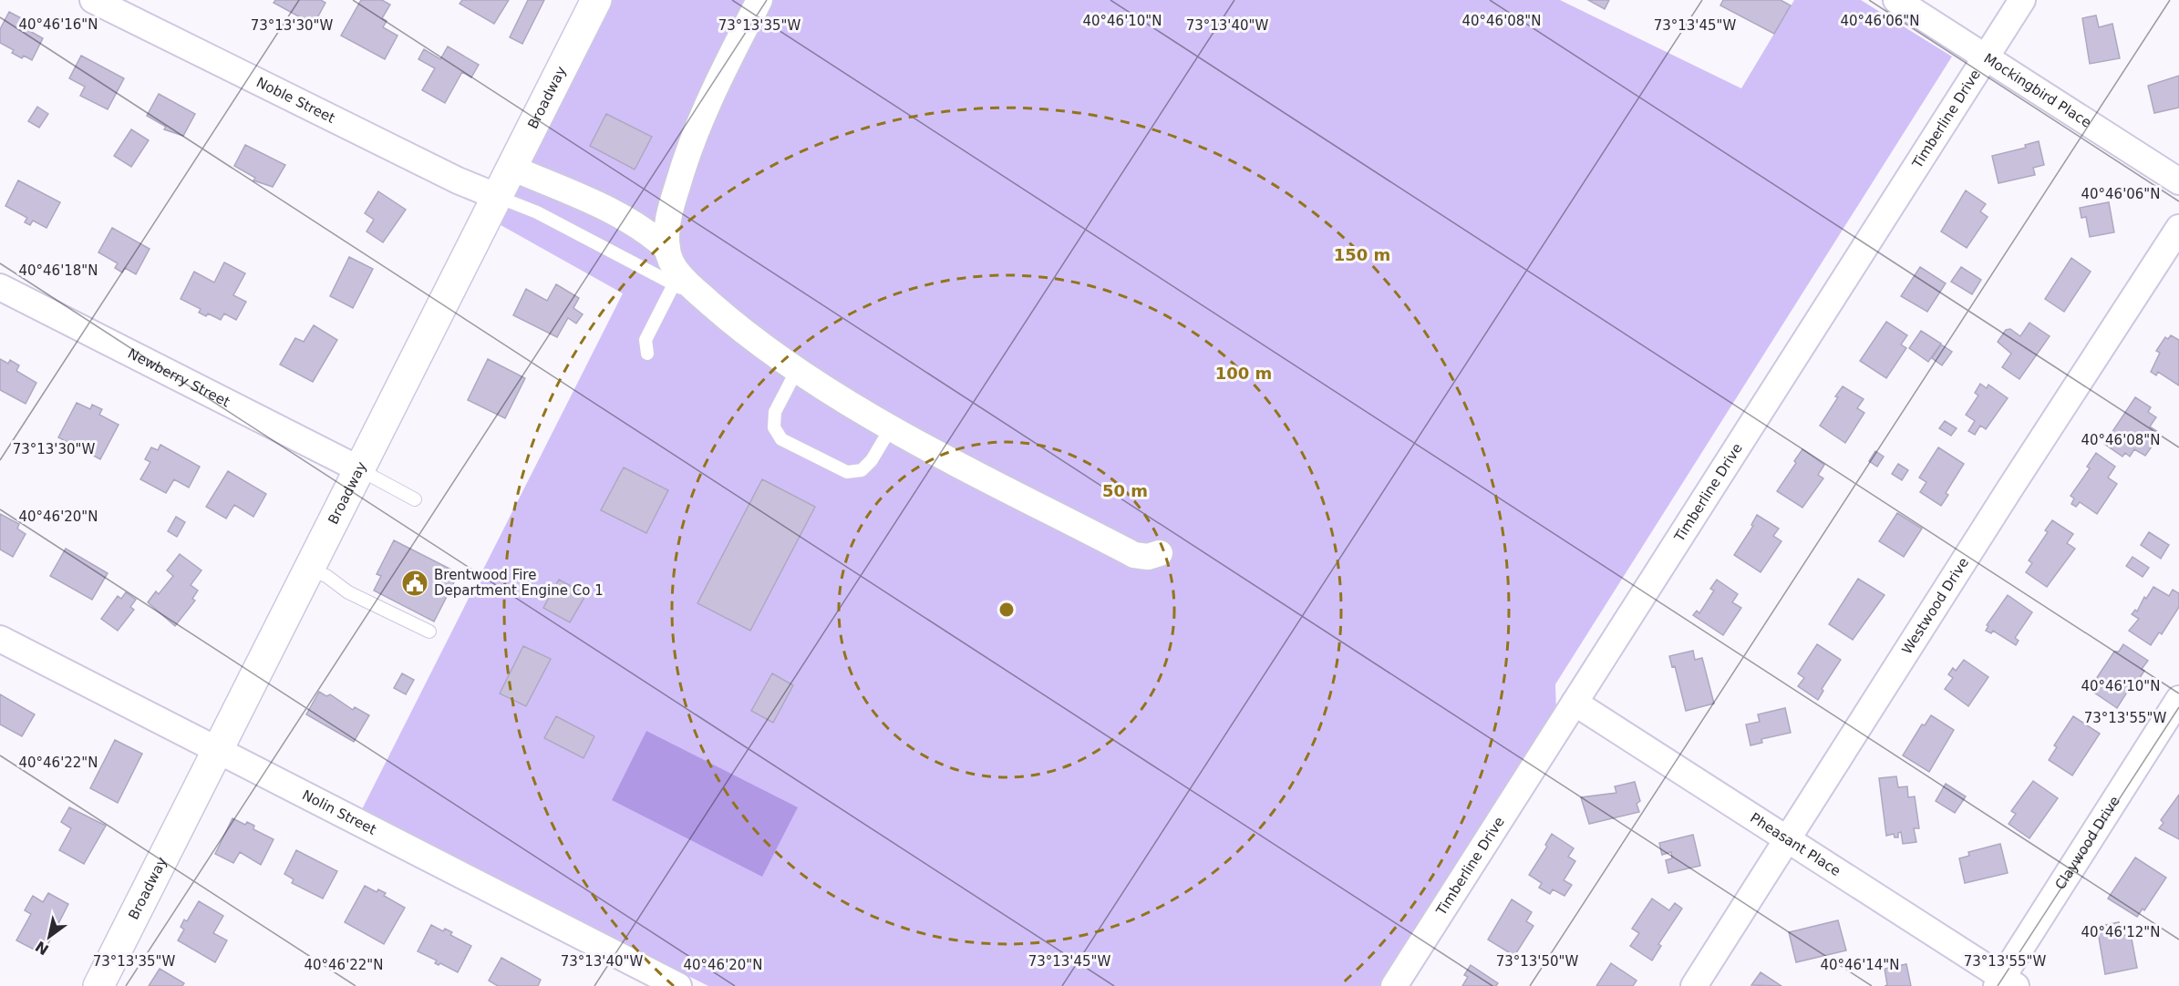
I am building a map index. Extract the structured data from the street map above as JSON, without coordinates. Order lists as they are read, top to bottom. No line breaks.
{"streets":{"street":["Mockingbird Place","Broadway","Noble Street","Timberline Drive","Newberry Street","Westwood Drive","Nolin Street","Claywood Drive","Pheasant Place"]},"crossings":[["Mockingbird Place","Timberline Drive"],["Broadway","Noble Street"],["Broadway","Newberry Street"],["Broadway","Nolin Street"],["Timberline Drive","Pheasant Place"],["Westwood Drive","Pheasant Place"],["Claywood Drive","Pheasant Place"]],"places":{"public building":["Brentwood Fire Department Engine Co 1"]},"north":"bottom left","coordinates":["40°46'10\"N","40°46'08\"N","40°46'06\"N","40°46'16\"N","73°13'45\"W","73°13'30\"W","73°13'35\"W","73°13'40\"W","40°46'18\"N","40°46'20\"N","73°13'55\"W","40°46'22\"N","40°46'12\"N","73°13'50\"W","40°46'14\"N"],"rings":["150 m","100 m","50 m"]}
